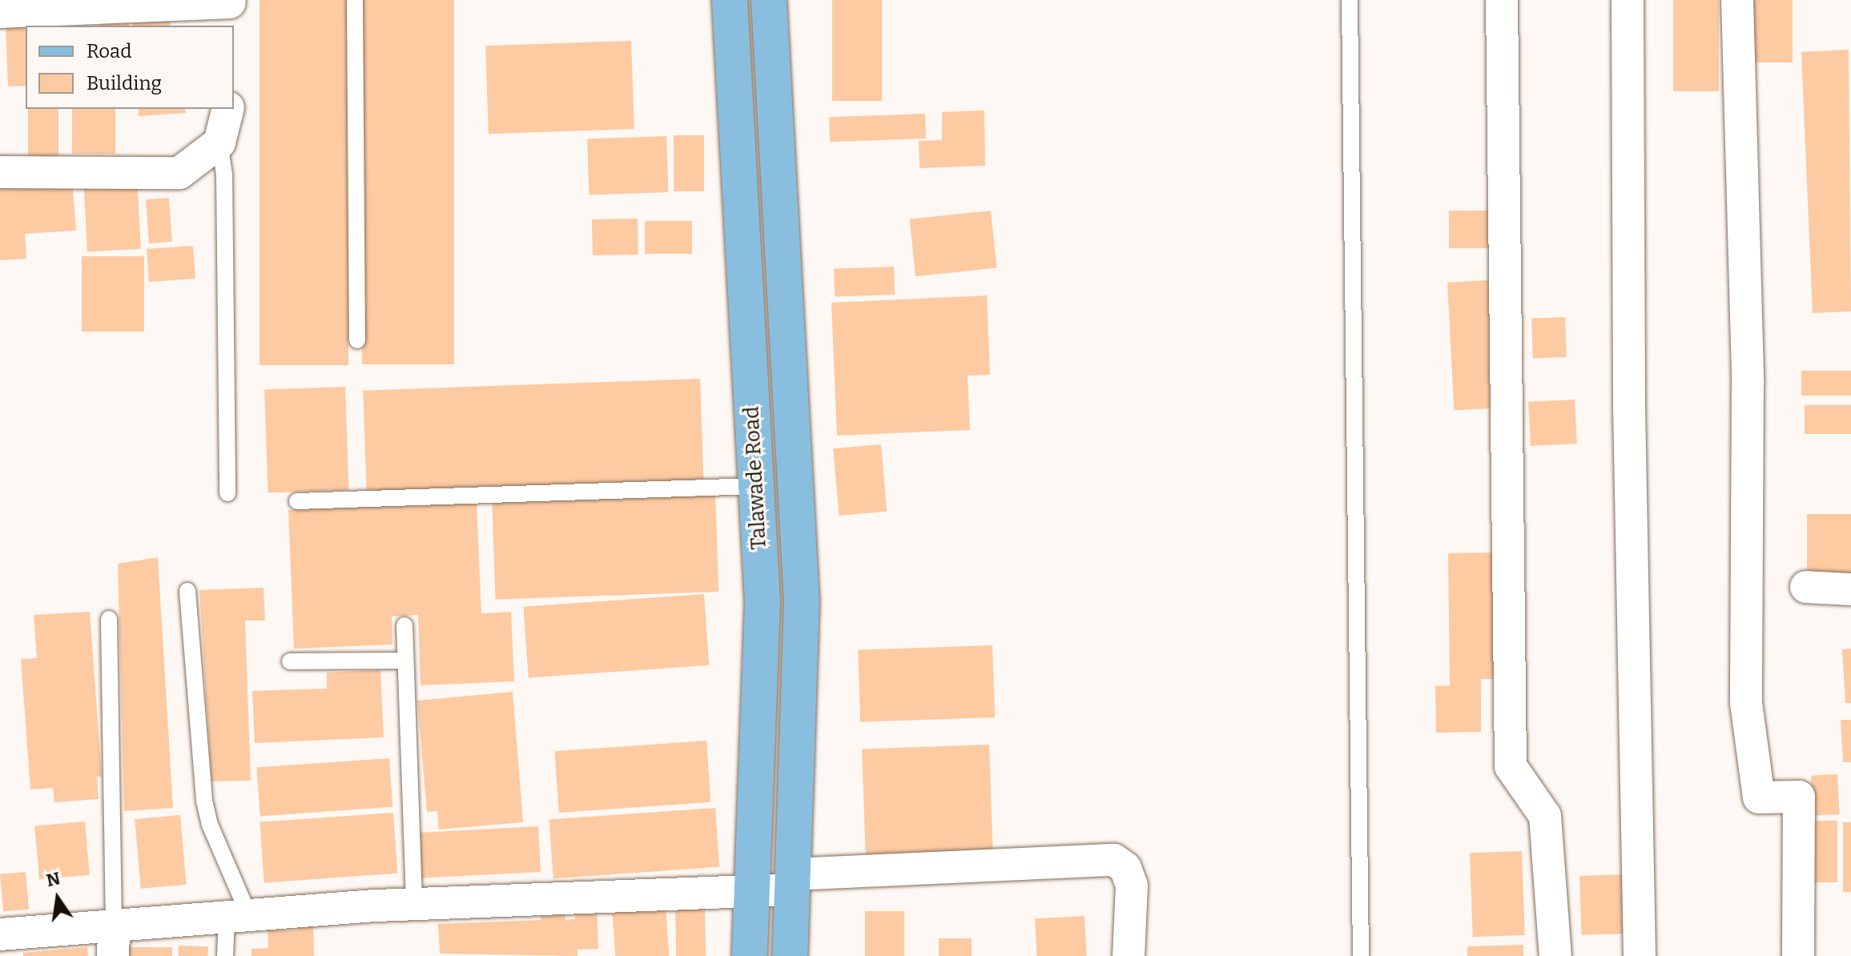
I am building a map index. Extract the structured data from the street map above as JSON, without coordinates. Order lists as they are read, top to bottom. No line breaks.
{"streets":{"main road":["Talawade Road"]},"legend":["Road","Building"],"north":"top"}
